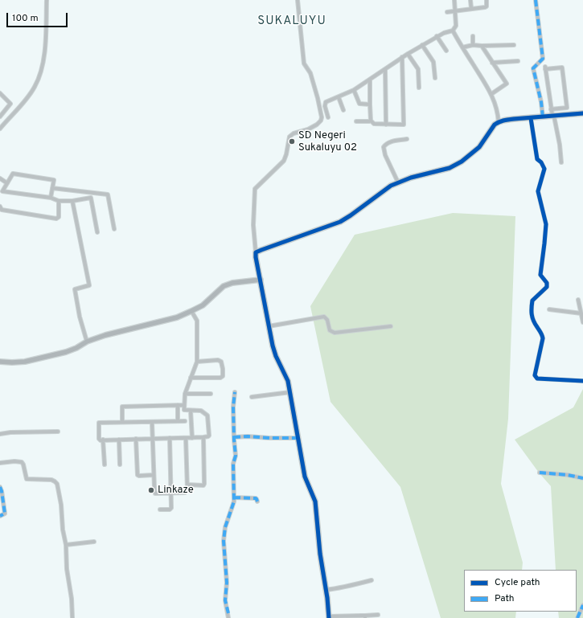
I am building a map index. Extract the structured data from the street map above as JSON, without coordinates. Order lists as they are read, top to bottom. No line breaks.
{"districts":["SUKALUYU"],"places":["SD Negeri Sukaluyu 02","Linkaze"],"legend":["Cycle path","Path"],"scale_bar":"100 m"}
